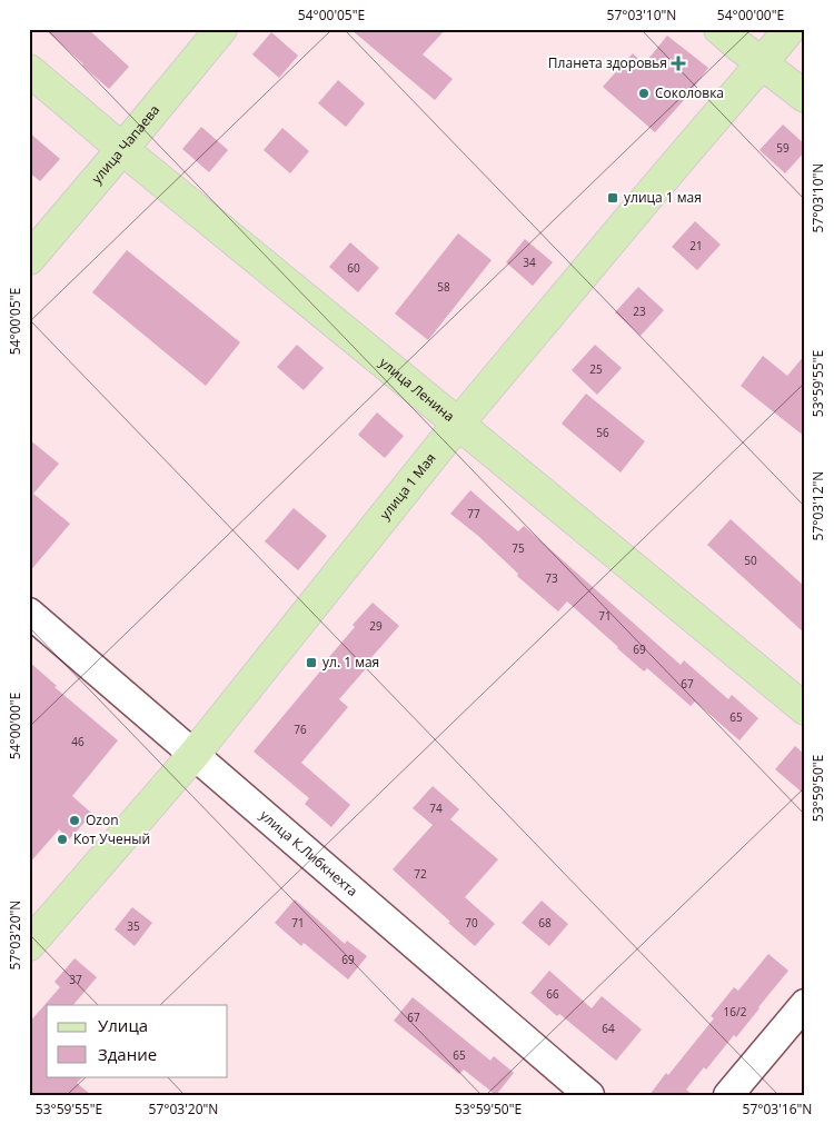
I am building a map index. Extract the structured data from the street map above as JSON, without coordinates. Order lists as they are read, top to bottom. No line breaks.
{"streets":{"main road":["улица Чапаева","улица Ленина","улица 1 Мая"],"street":["улица К.Либкнехта"]},"crossings":[["улица Чапаева","улица Ленина"],["улица Ленина","улица 1 Мая"],["улица 1 Мая","улица К.Либкнехта"]],"places":{"health":["Планета здоровья"],"other":["Соколовка","Ozon","Кот Ученый"],"transit":["улица 1 мая","ул. 1 мая"]},"house_numbers":["59","21","34","60","58","23","25","56","77","75","50","73","71","29","69","67","65","76","46","74","72","71","70","68","35","69","37","66","16/2","67","64","65"],"legend":["Улица","Здание"],"coordinates":["54°00'05\"E","57°03'10\"N","54°00'00\"E","53°59'55\"E","57°03'12\"N","53°59'50\"E","57°03'20\"N","57°03'16\"N"]}
